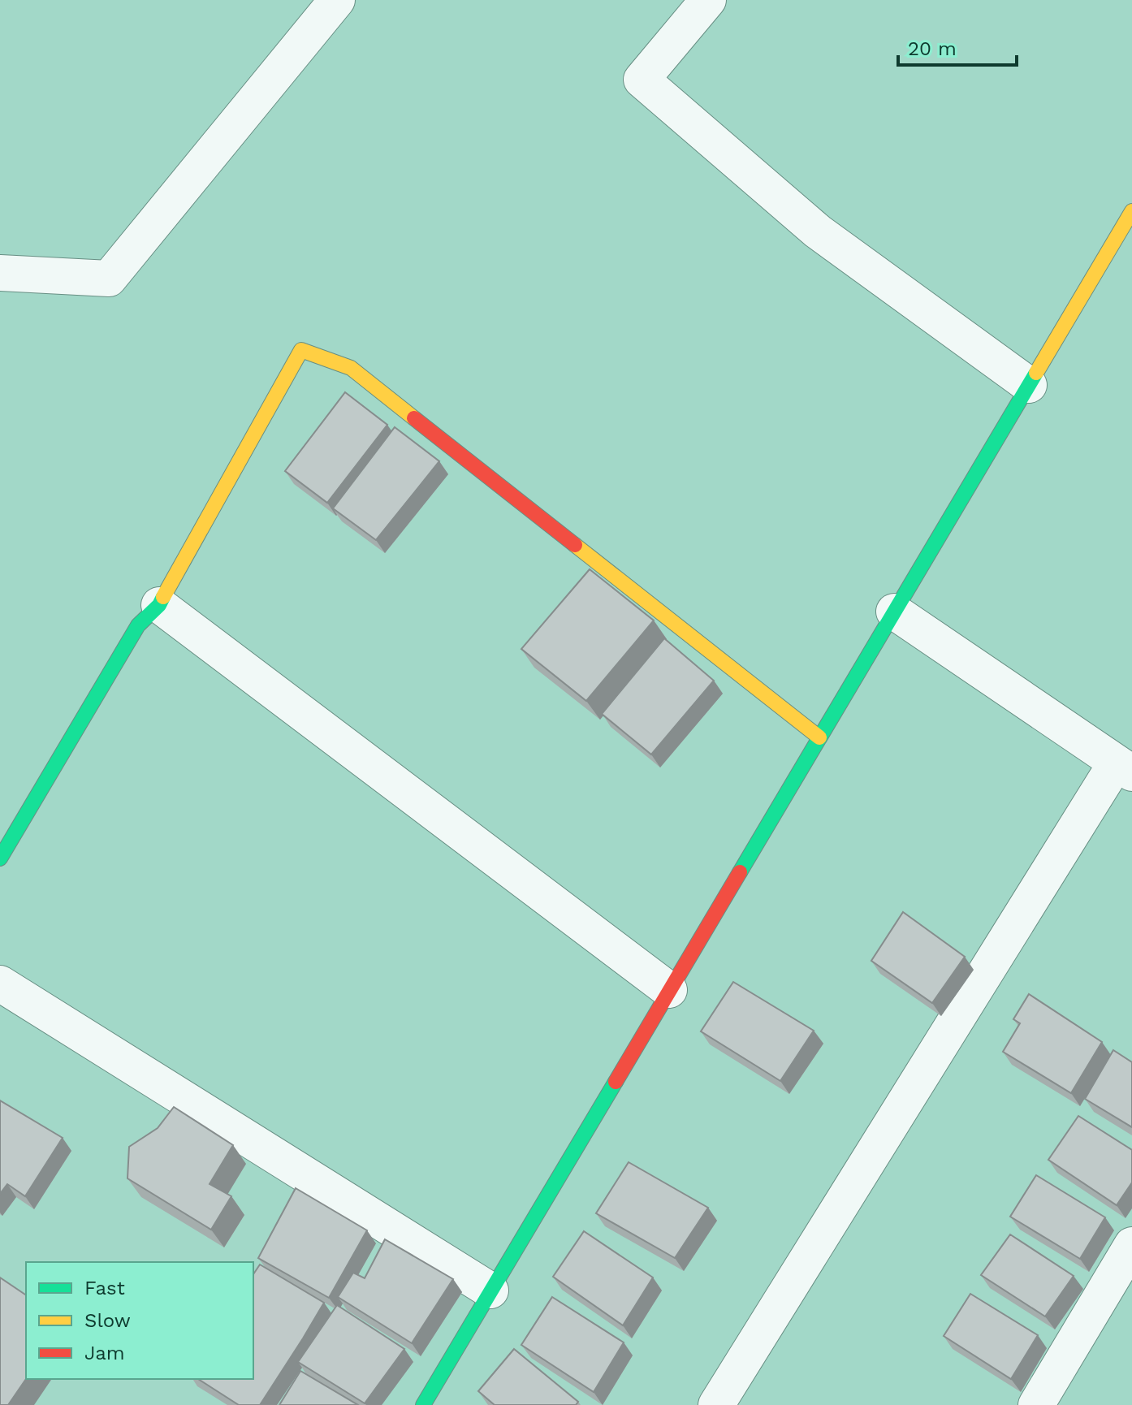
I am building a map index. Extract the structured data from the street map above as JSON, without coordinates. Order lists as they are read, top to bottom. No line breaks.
{"legend":["Fast","Slow","Jam"],"scale_bar":"20 m"}
